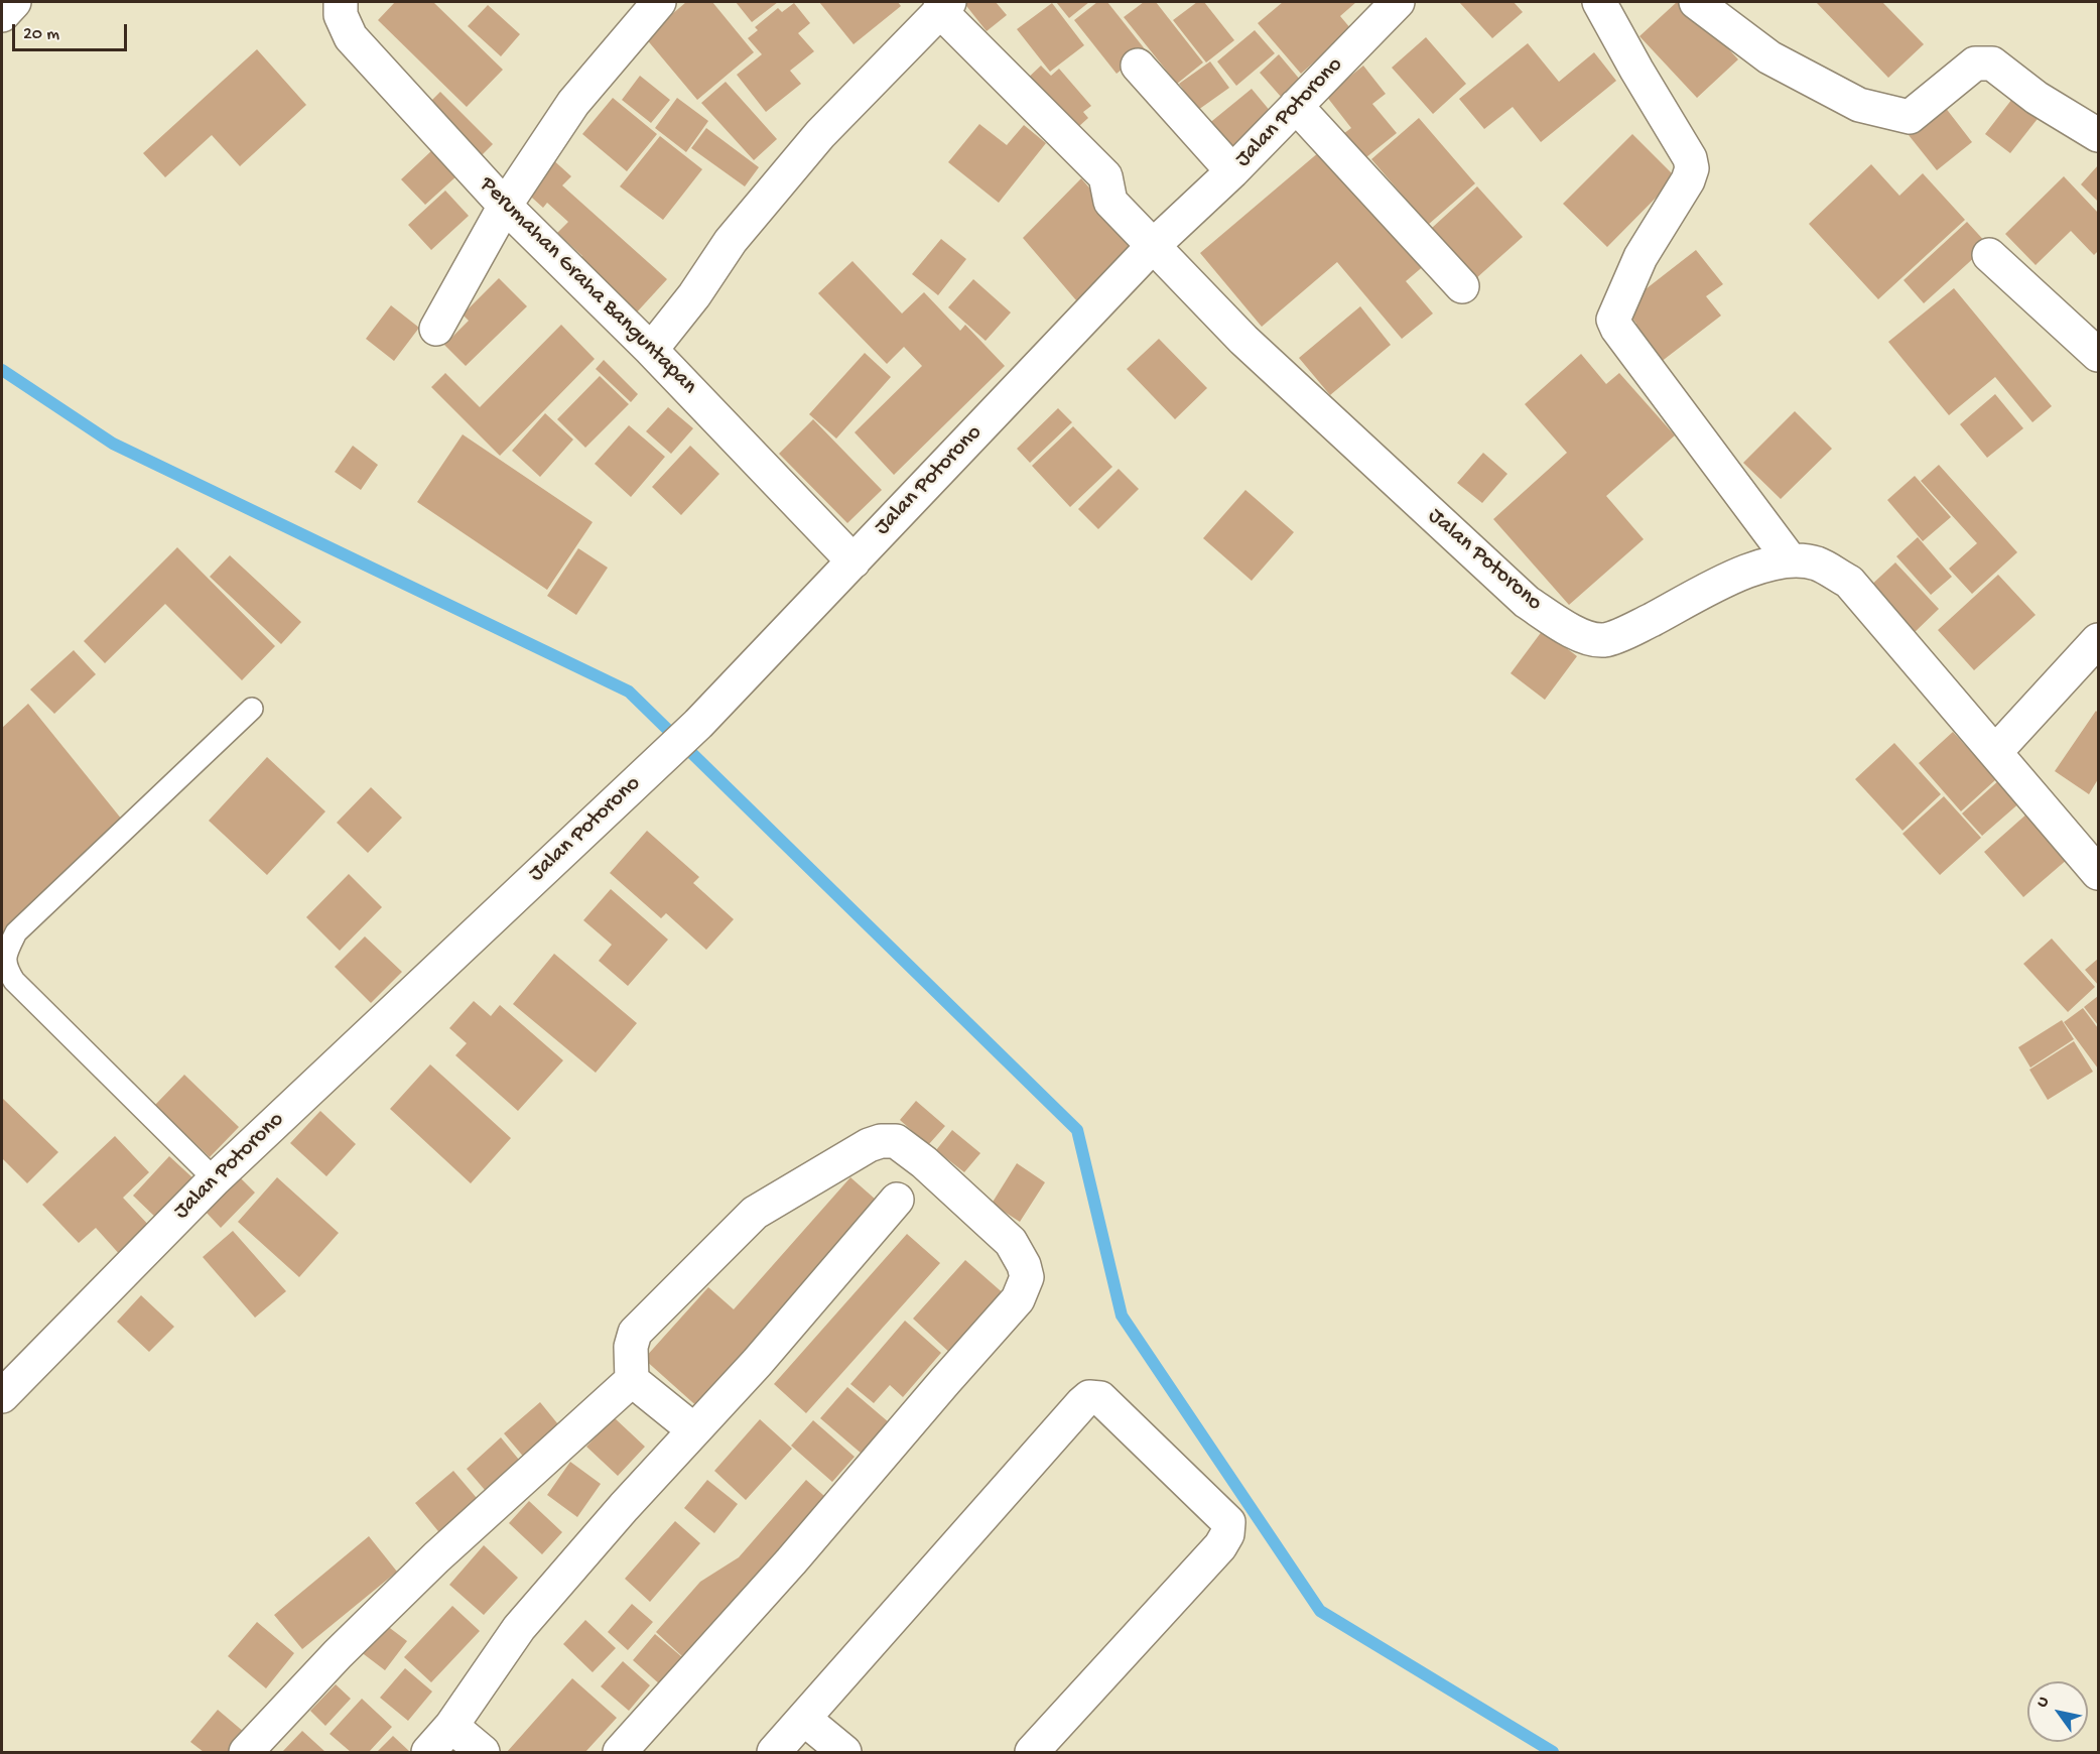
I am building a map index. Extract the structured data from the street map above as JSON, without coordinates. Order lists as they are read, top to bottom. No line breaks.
{"streets":{"street":["Jalan Potorono","Perumahan Graha Banguntapan"]},"crossings":[["Jalan Potorono","Perumahan Graha Banguntapan"]],"scale_bar":"20 m","north":"top left"}
